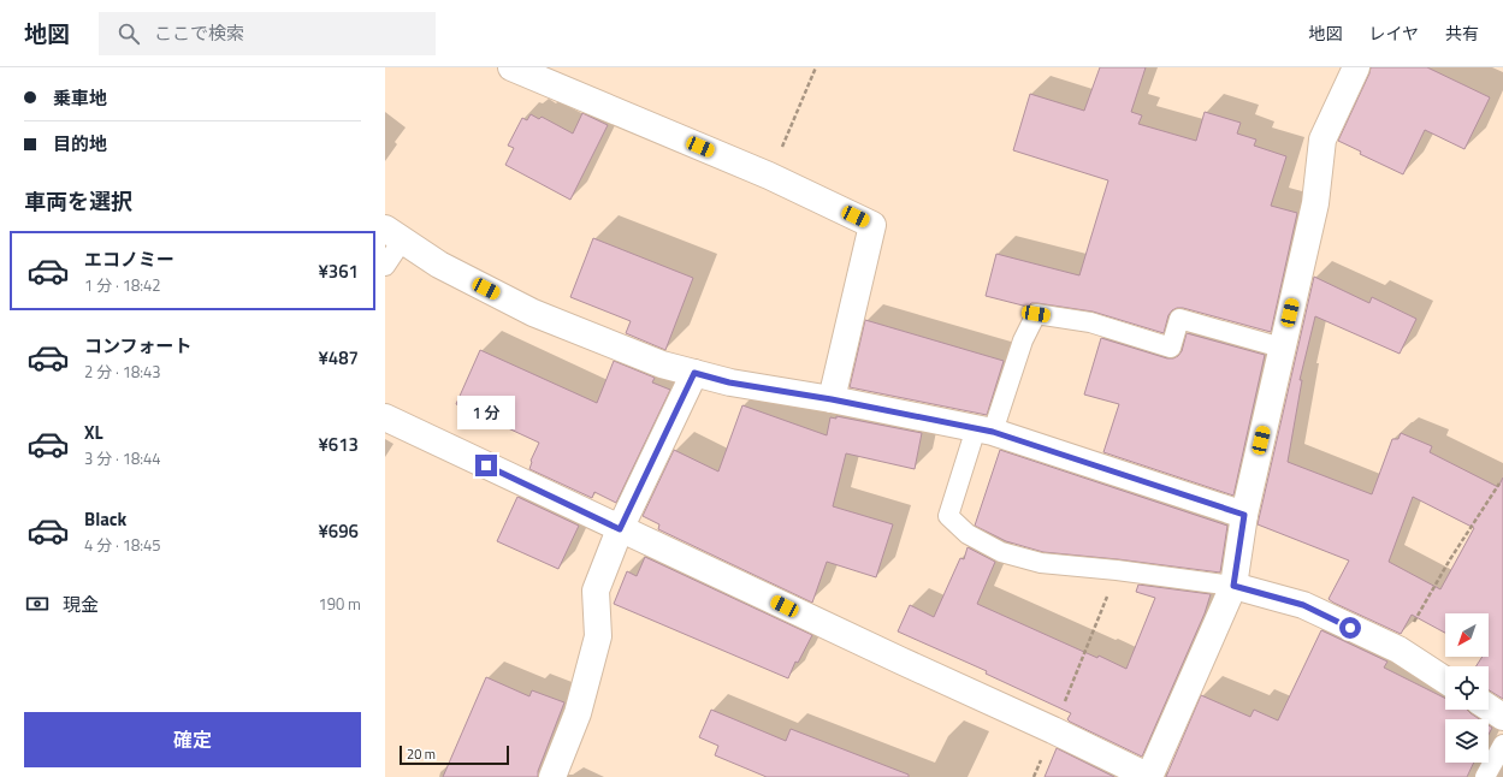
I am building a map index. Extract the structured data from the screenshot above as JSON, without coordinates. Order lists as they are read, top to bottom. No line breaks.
{"scale_bar":"20 m","north":"bottom left","page":{"header":"地図","search":"ここで検索","nav":["地図","レイヤ","共有"],"banner":["乗車地","目的地"],"heading":"車両を選択","list":[{"name":"エコノミー","note":"1 分 · 18:42","value":"¥361"},{"name":"コンフォート","note":"2 分 · 18:43","value":"¥487"},{"name":"XL","note":"3 分 · 18:44","value":"¥613"},{"name":"Black","note":"4 分 · 18:45","value":"¥696"}],"bubble":"1 分","pay":["現金","190 m"],"buttons":"確定","scale":"20 m"}}
